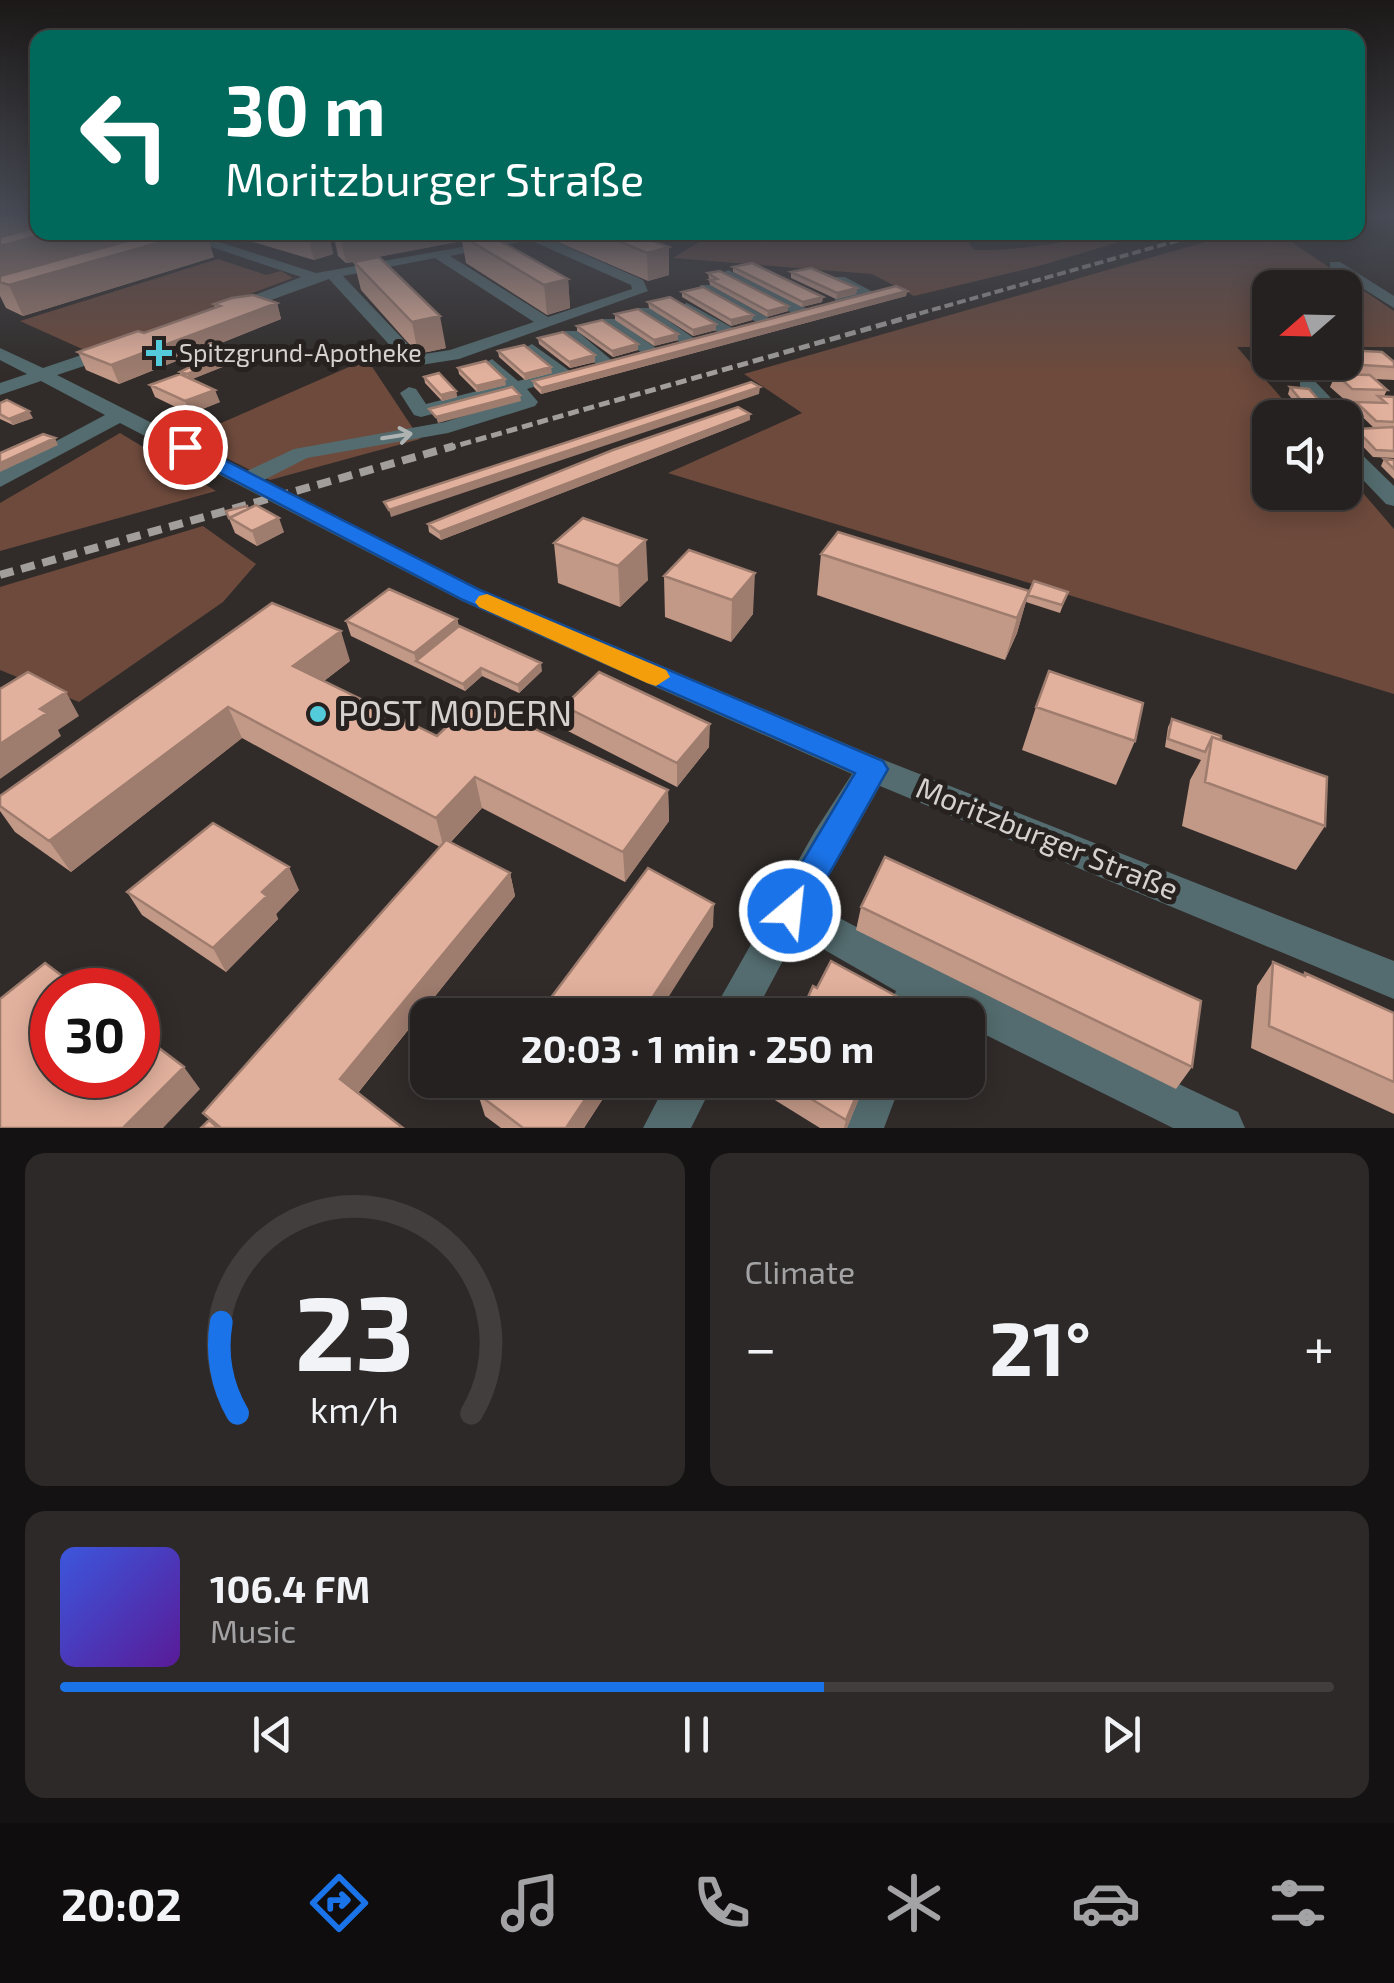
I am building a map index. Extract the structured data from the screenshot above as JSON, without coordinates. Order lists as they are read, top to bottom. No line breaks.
{"streets":{"street":["Moritzburger Straße"]},"places":{"health":["Spitzgrund-Apotheke"],"other":["POST MODERN"]},"north":"left","page":{"turn":["30 m","Moritzburger Straße"],"limit":"30","trip":"20:03 · 1 min · 250 m","tile":"Climate","heat":["−","21°","+"],"song":["106.4 FM","Music"],"tabs":"20:02","gauge":["23","km/h"]}}
